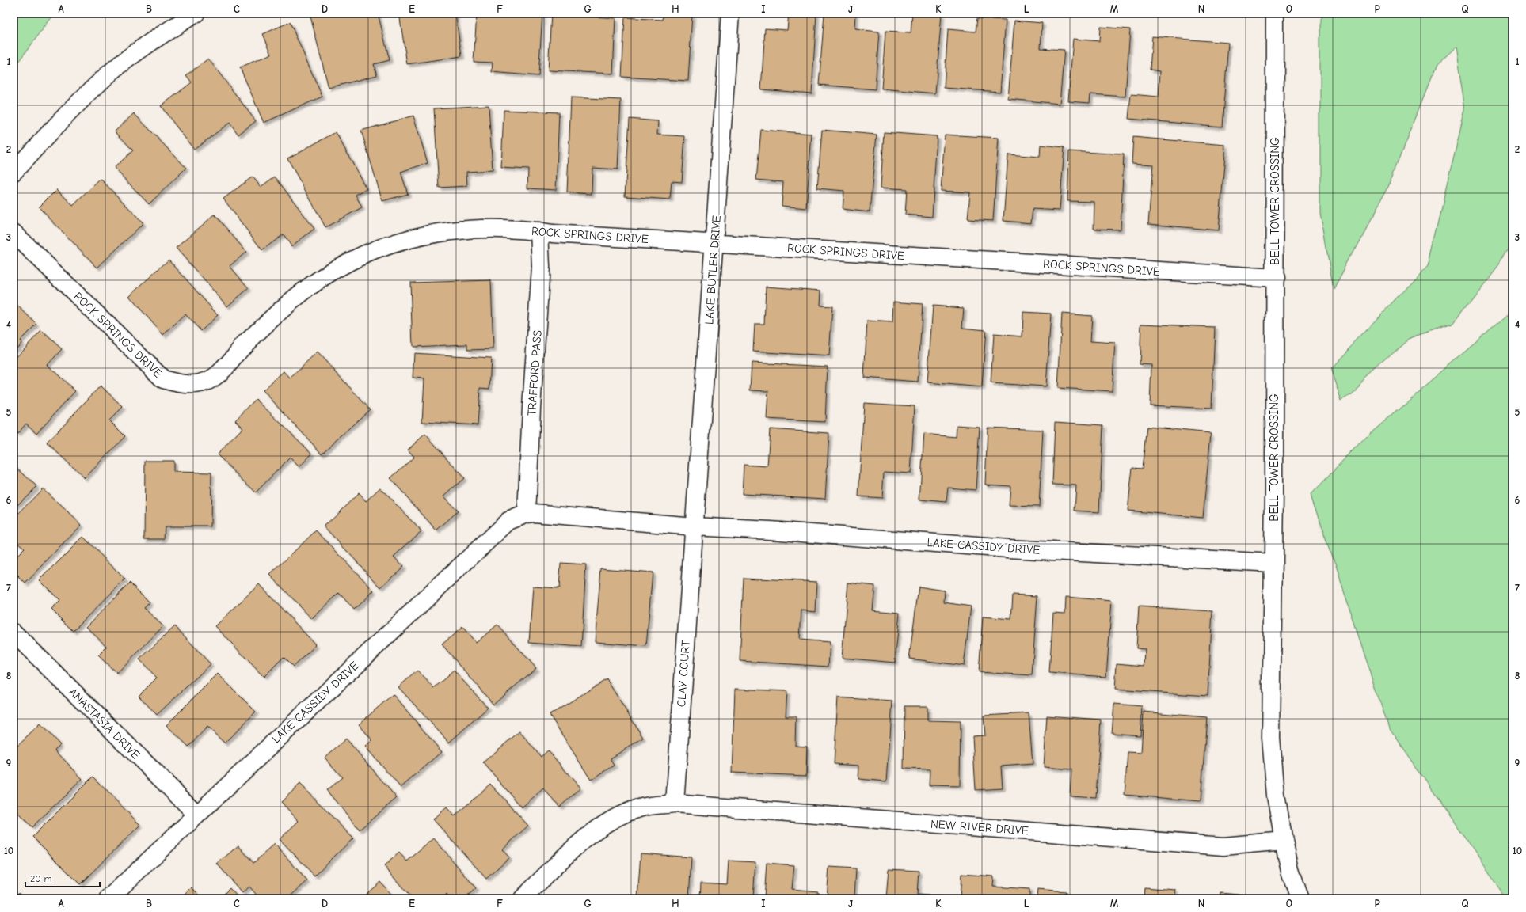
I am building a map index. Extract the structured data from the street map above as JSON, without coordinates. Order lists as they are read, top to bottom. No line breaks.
{"streets":{"street":["BELL TOWER CROSSING","ROCK SPRINGS DRIVE","LAKE BUTLER DRIVE","TRAFFORD PASS","LAKE CASSIDY DRIVE","CLAY COURT","ANASTASIA DRIVE","NEW RIVER DRIVE"]},"crossings":[["BELL TOWER CROSSING","ROCK SPRINGS DRIVE"],["BELL TOWER CROSSING","LAKE CASSIDY DRIVE"],["BELL TOWER CROSSING","NEW RIVER DRIVE"],["ROCK SPRINGS DRIVE","LAKE BUTLER DRIVE"],["ROCK SPRINGS DRIVE","TRAFFORD PASS"],["LAKE BUTLER DRIVE","LAKE CASSIDY DRIVE"],["LAKE BUTLER DRIVE","CLAY COURT"],["TRAFFORD PASS","LAKE CASSIDY DRIVE"],["LAKE CASSIDY DRIVE","CLAY COURT"],["LAKE CASSIDY DRIVE","ANASTASIA DRIVE"],["CLAY COURT","NEW RIVER DRIVE"]],"scale_bar":"20 m","grid":{"columns":["A","B","C","D","E","F","G","H","I","J","K","L","M","N","O","P","Q"],"rows":["1","2","3","4","5","6","7","8","9","10"]}}
